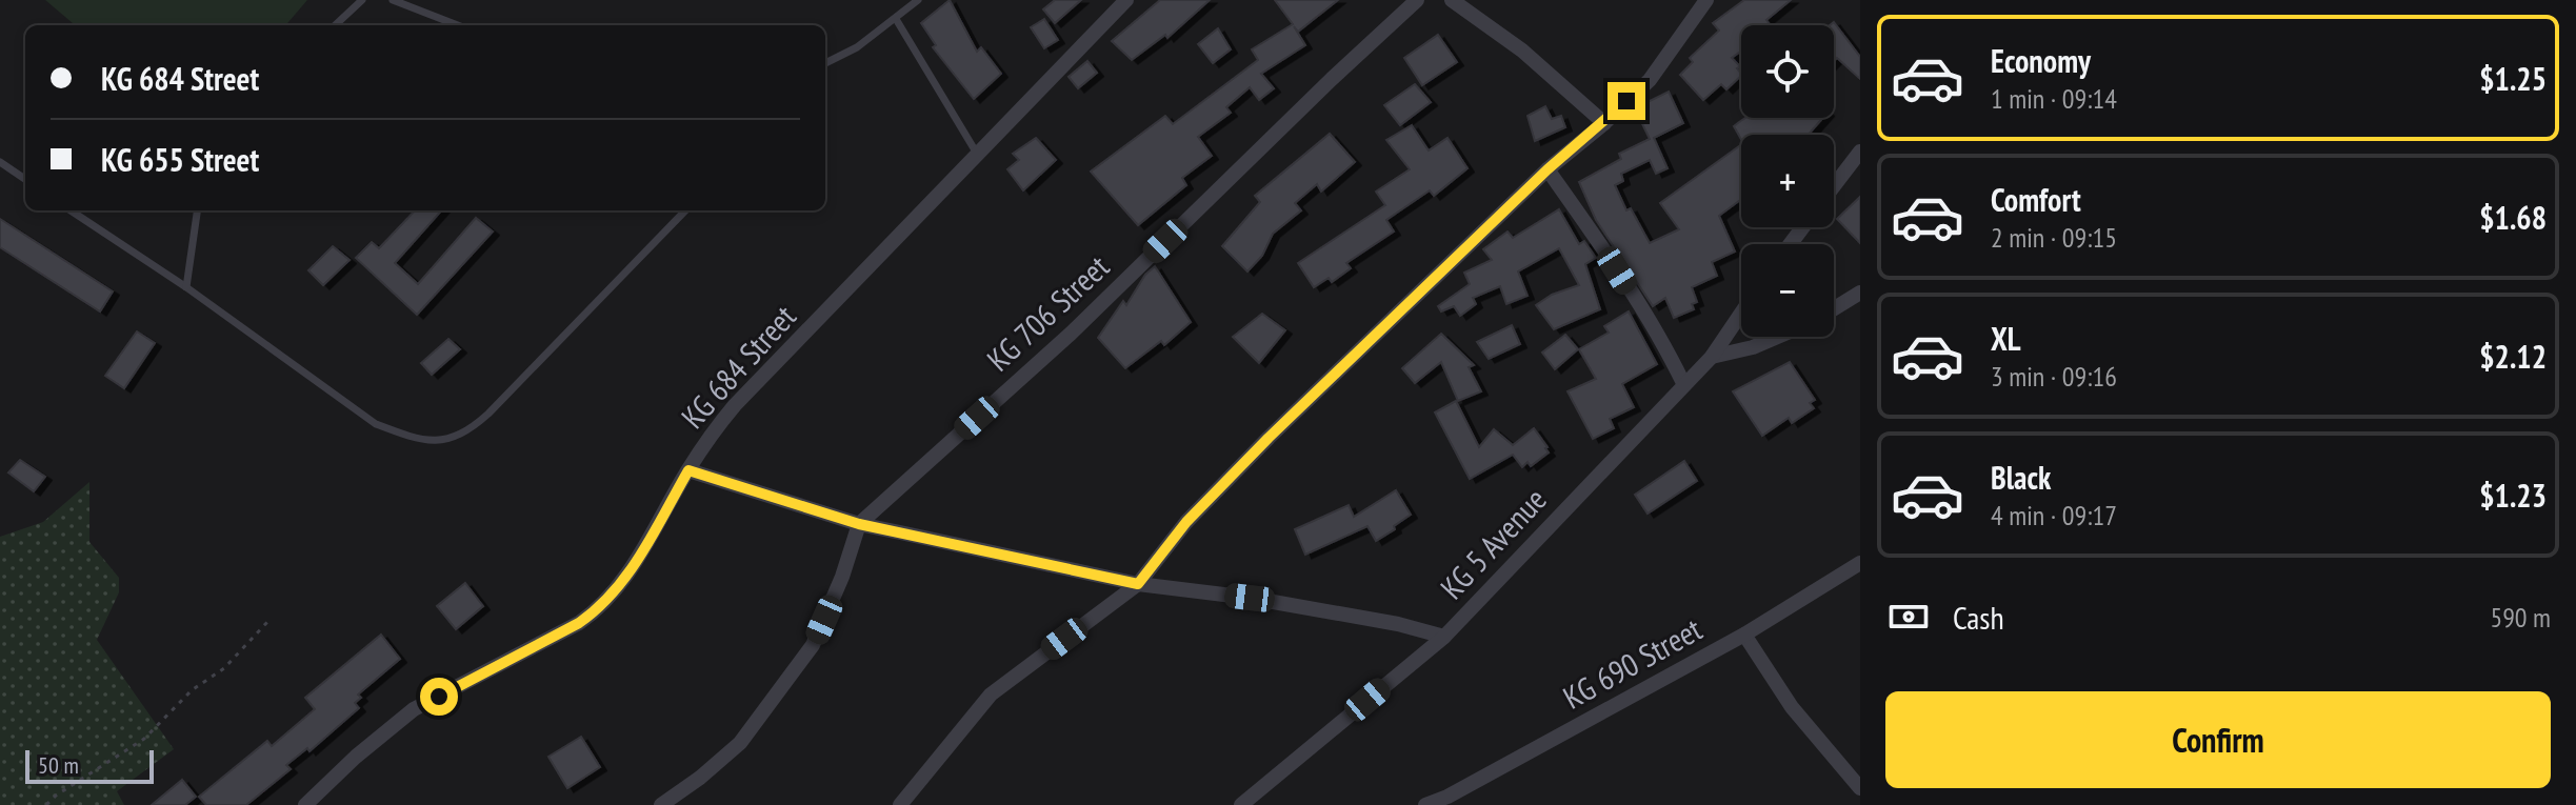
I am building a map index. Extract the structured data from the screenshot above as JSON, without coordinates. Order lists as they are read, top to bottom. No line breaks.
{"streets":{"street":["KG 706 Street","KG 684 Street","KG 5 Avenue","KG 690 Street"]},"scale_bar":"50 m","page":{"list":[{"name":"Economy","note":"1 min · 09:14","value":"$1.25"},{"name":"Comfort","note":"2 min · 09:15","value":"$1.68"},{"name":"XL","note":"3 min · 09:16","value":"$2.12"},{"name":"Black","note":"4 min · 09:17","value":"$1.23"}],"map_buttons":["+","−"],"banner":["KG 684 Street","KG 655 Street"],"pay":["Cash","590 m"],"buttons":"Confirm","scale":"50 m"}}
